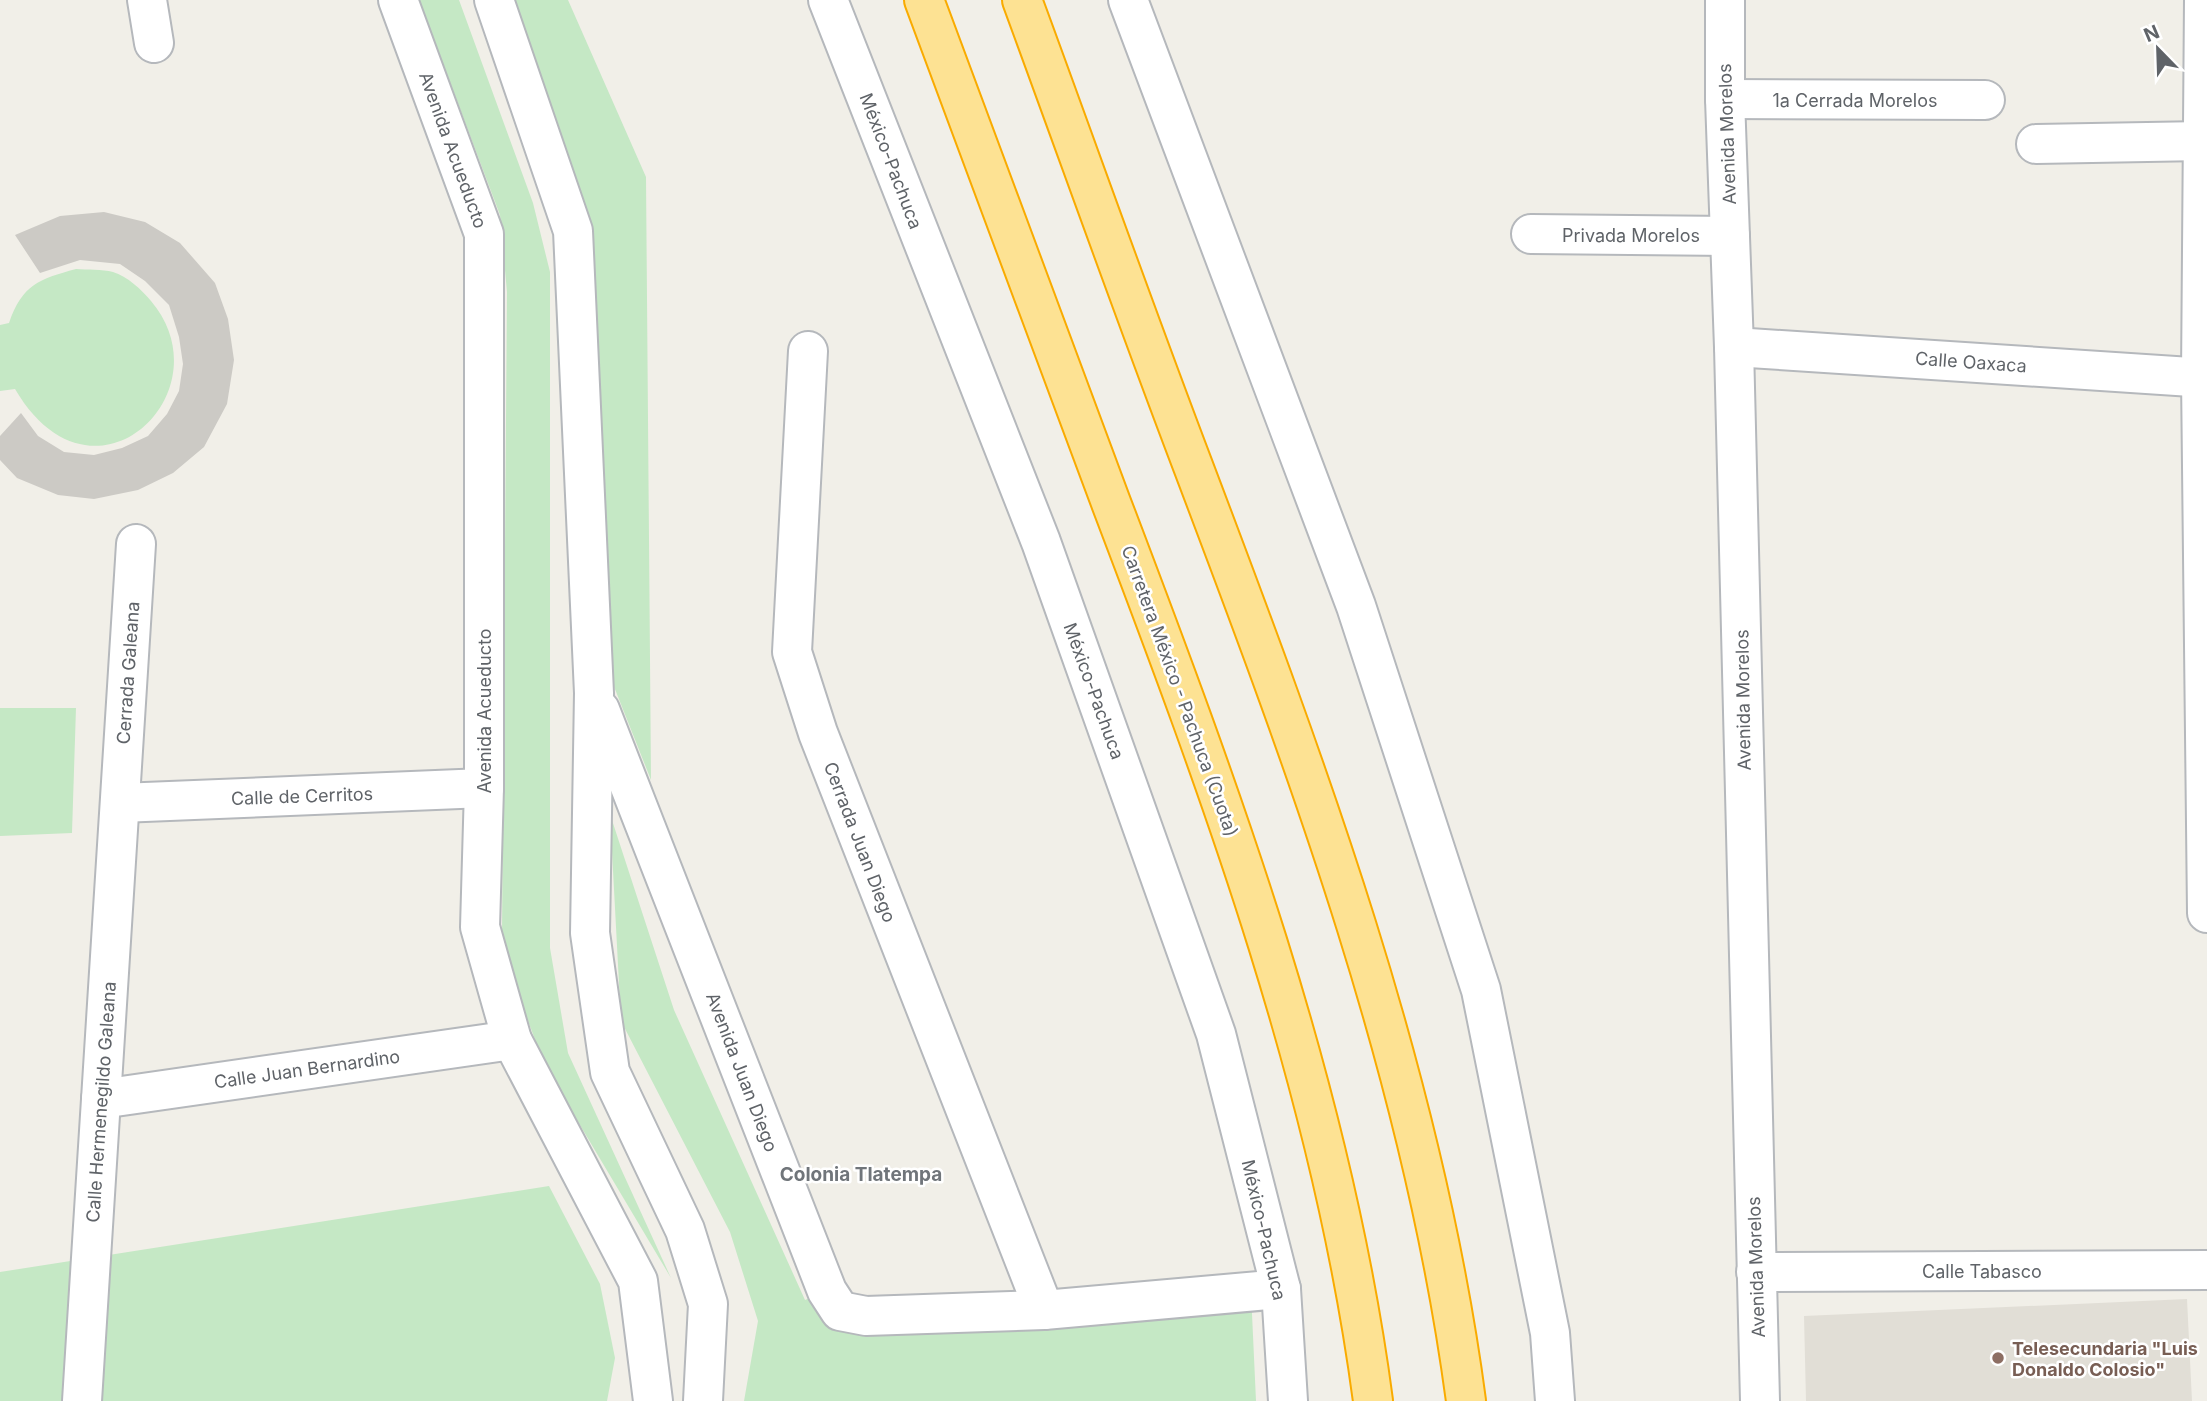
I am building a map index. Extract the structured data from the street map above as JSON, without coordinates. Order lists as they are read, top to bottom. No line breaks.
{"streets":{"highway":["Carretera México - Pachuca (Cuota)"],"street":["1a Cerrada Morelos","Avenida Morelos","Avenida Acueducto","México-Pachuca","Privada Morelos","Calle Oaxaca","Cerrada Galeana","Calle de Cerritos","Cerrada Juan Diego","Calle Juan Bernardino","Avenida Juan Diego","Calle Hermenegildo Galeana","Calle Tabasco"]},"crossings":[["1a Cerrada Morelos","Avenida Morelos"],["Avenida Morelos","Privada Morelos"],["Avenida Morelos","Calle Oaxaca"],["Avenida Morelos","Calle Tabasco"],["Avenida Acueducto","Calle de Cerritos"],["Avenida Acueducto","Calle Juan Bernardino"],["México-Pachuca","Avenida Juan Diego"],["Cerrada Galeana","Calle de Cerritos"],["Cerrada Galeana","Calle Hermenegildo Galeana"],["Calle de Cerritos","Calle Hermenegildo Galeana"],["Cerrada Juan Diego","Avenida Juan Diego"],["Calle Juan Bernardino","Calle Hermenegildo Galeana"]],"districts":["Colonia Tlatempa"],"places":["Telesecundaria \"Luis Donaldo Colosio\""],"north":"top left"}
